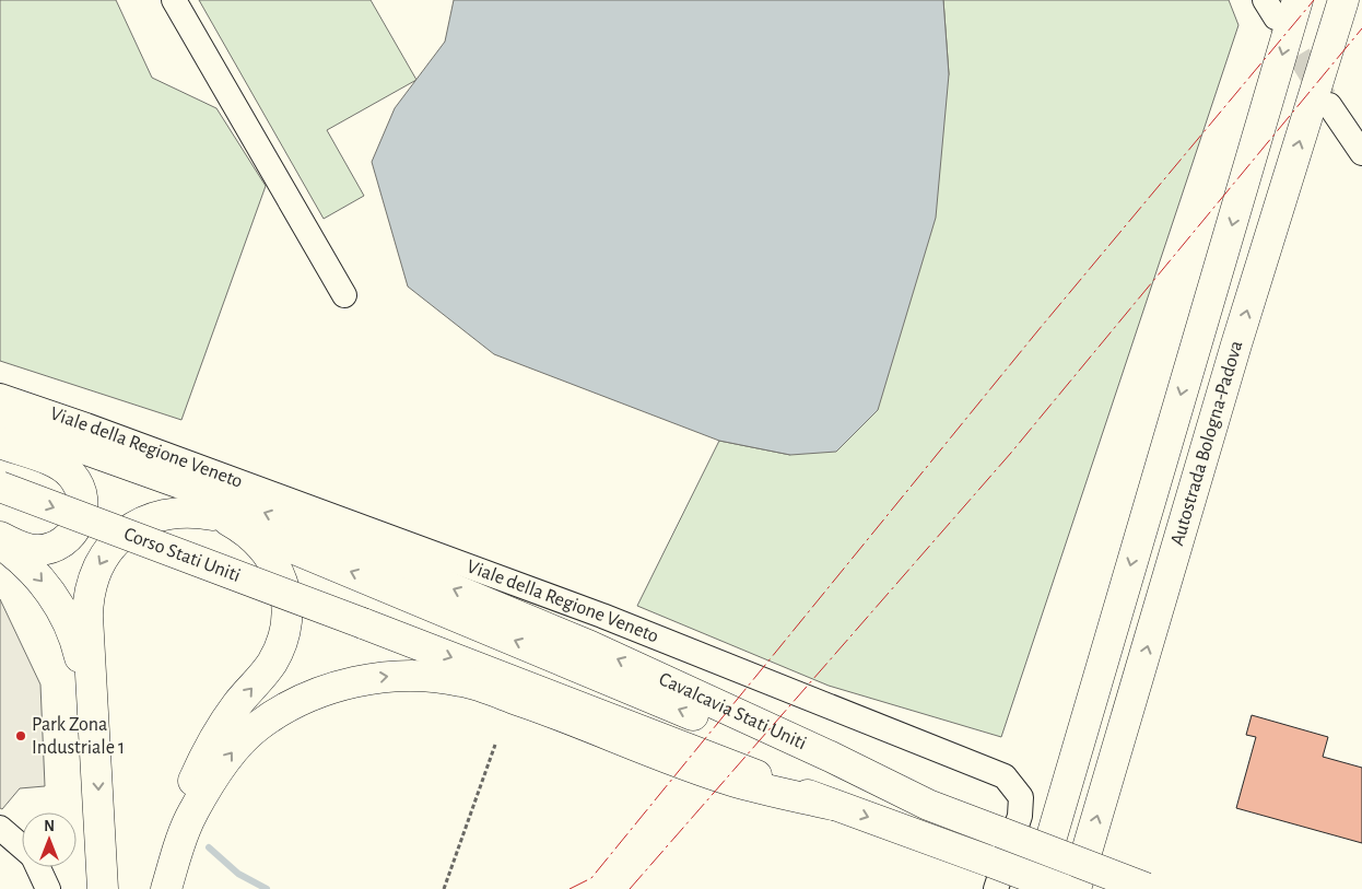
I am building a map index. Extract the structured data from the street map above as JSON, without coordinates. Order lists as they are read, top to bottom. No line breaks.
{"streets":{"main road":["Autostrada Bologna-Padova","Corso Stati Uniti","Cavalcavia Stati Uniti"],"street":["Viale della Regione Veneto"]},"places":["Park Zona Industriale 1"],"north":"top"}
